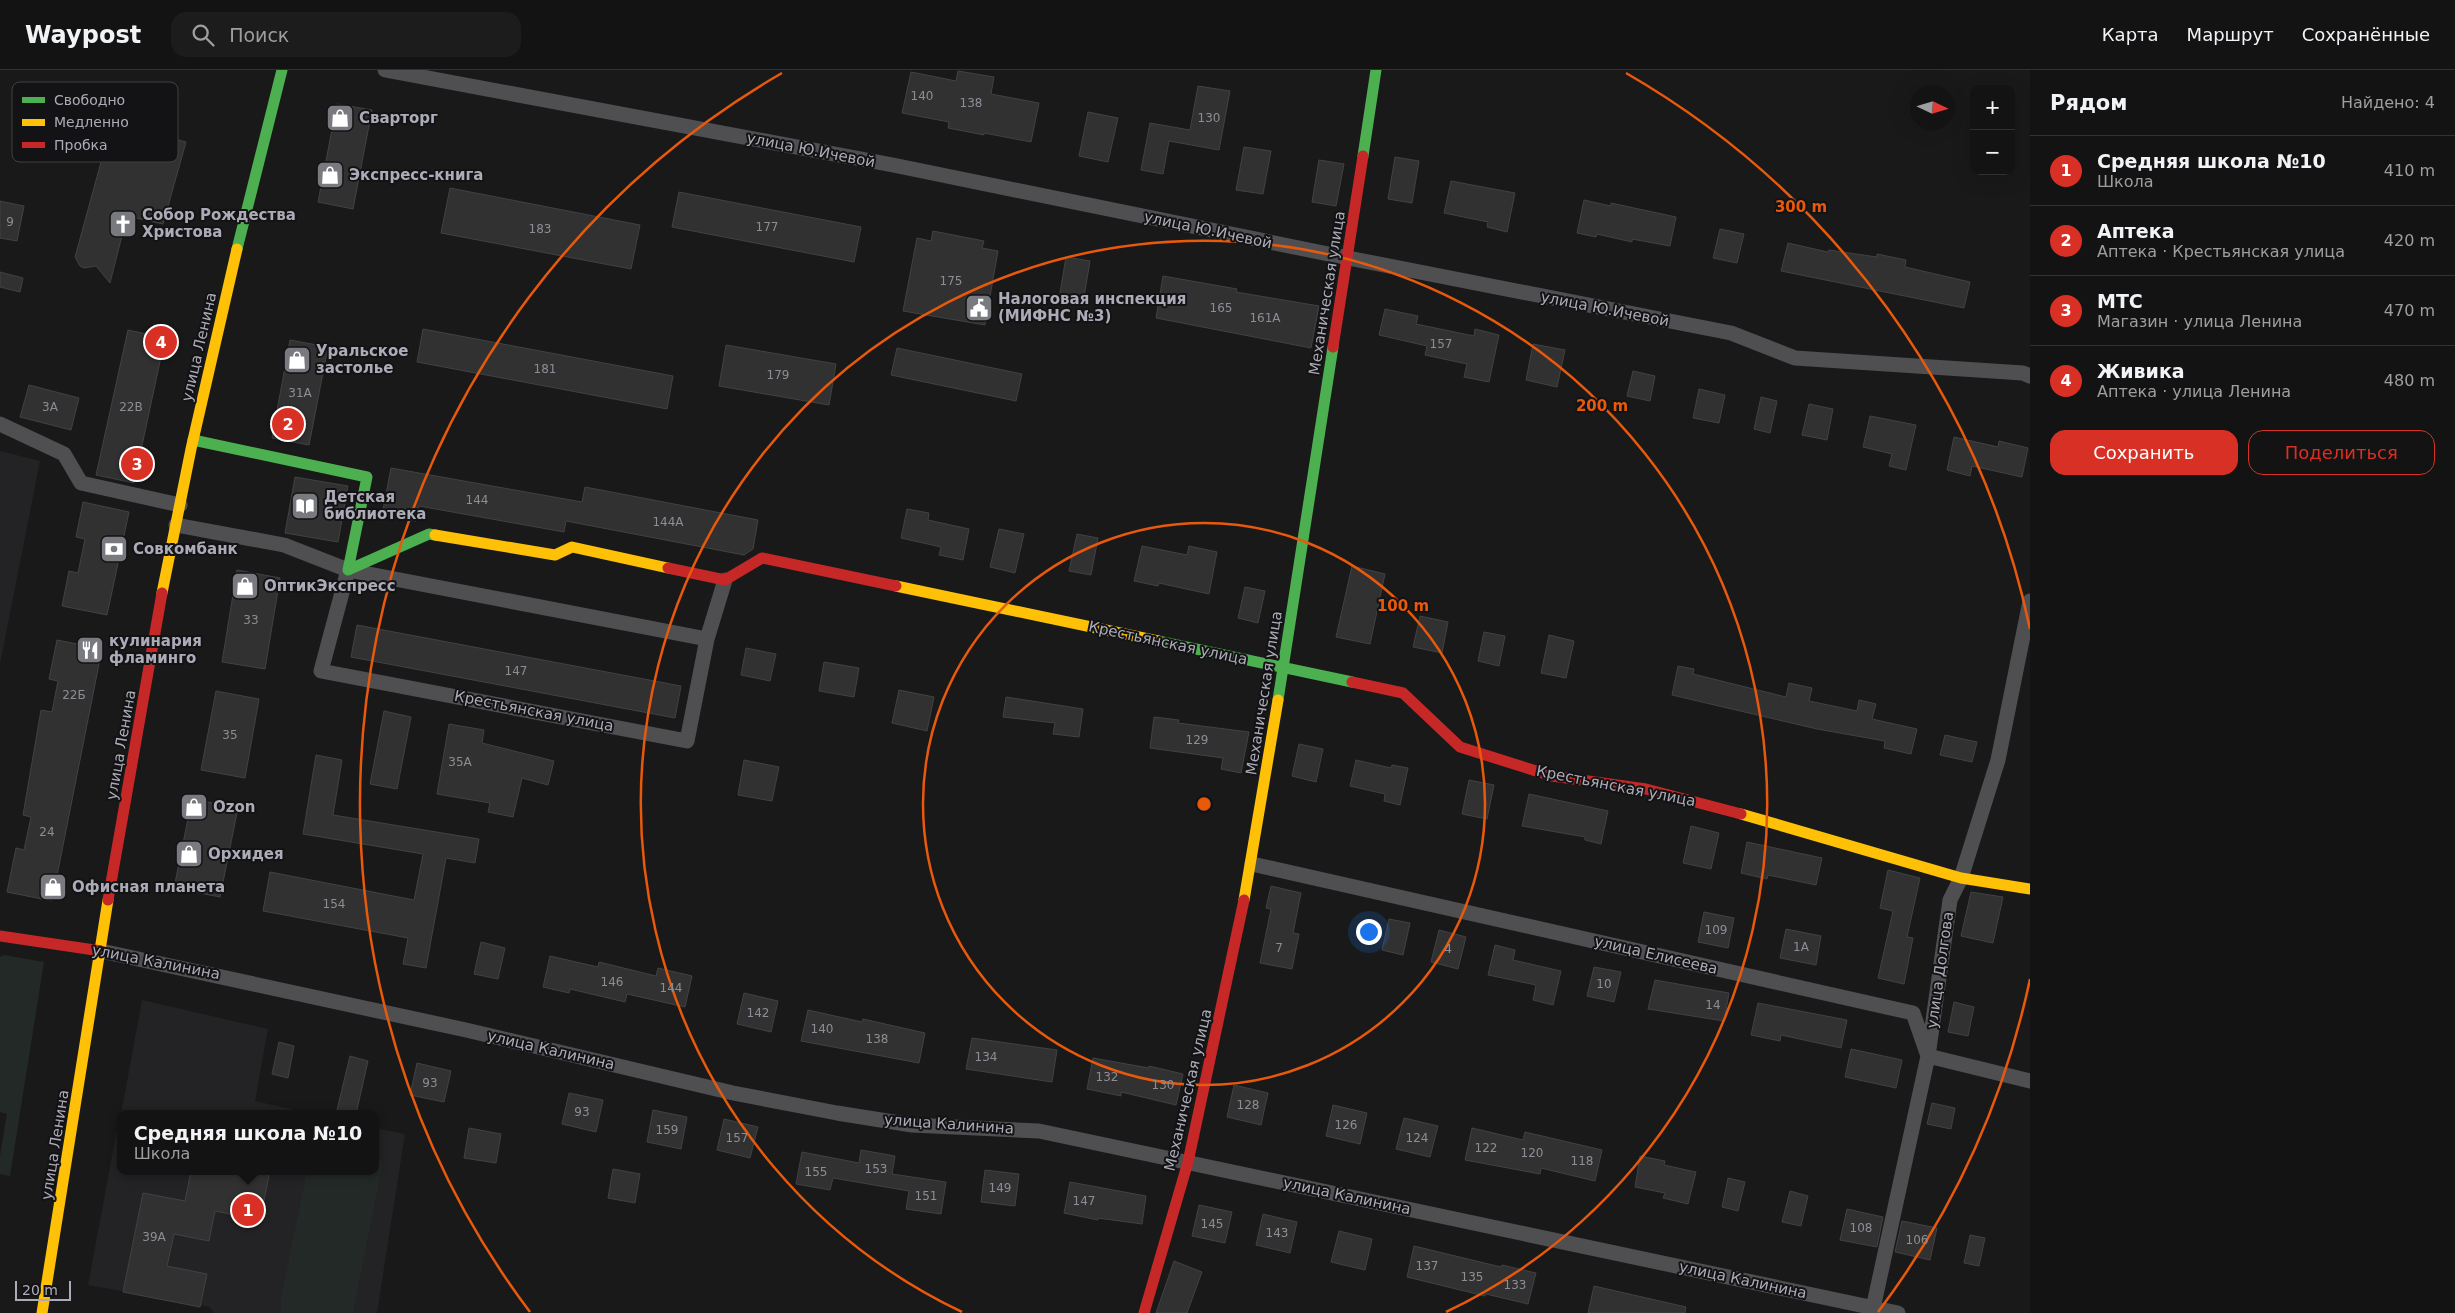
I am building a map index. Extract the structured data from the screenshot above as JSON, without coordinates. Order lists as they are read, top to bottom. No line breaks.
{"streets":{"street":["улица Ю.Ичевой","Механическая улица","улица Ленина","Крестьянская улица","улица Елисеева","улица Калинина","улица Долгова"]},"crossings":[["улица Ю.Ичевой","Механическая улица"],["Механическая улица","Крестьянская улица"],["Механическая улица","улица Елисеева"],["Механическая улица","улица Калинина"],["улица Ленина","Крестьянская улица"],["улица Ленина","улица Калинина"],["Крестьянская улица","улица Долгова"],["улица Елисеева","улица Долгова"],["улица Калинина","улица Долгова"]],"places":{"shop":["Сварторг","Экспресс-книга","Уральское застолье","ОптикЭкспресс","Ozon","Орхидея","Офисная планета"],"church":["Собор Рождества Христова"],"public building":["Налоговая инспекция (МИФНС №3)"],"library":["Детская библиотека"],"bank":["Совкомбанк"],"restaurant":["кулинария фламинго"]},"house_numbers":["140","138","130","9","177","183","175","165","161А","157","181","179","31А","3А","22В","144","144А","33","147","22Б","35","129","35А","24","154","109","1А","7","4","146","10","144","14","142","140","138","134","132","93","130","128","93","126","159","157","124","122","120","118","153","155","149","151","147","145","108","143","39А","106","137","135","133"],"legend":["Свободно","Медленно","Пробка"],"scale_bar":"20 m","north":"right","page":{"header":"Waypost","search":"Поиск","nav":["Карта","Маршрут","Сохранённые"],"heading":["Рядом","Найдено: 4"],"map_buttons":["+","−"],"list":[{"mark":"1","name":"Средняя школа №10","note":"Школа","value":"410 m"},{"mark":"2","name":"Аптека","note":"Аптека · Крестьянская улица","value":"420 m"},{"mark":"3","name":"МТС","note":"Магазин · улица Ленина","value":"470 m"},{"mark":"4","name":"Живика","note":"Аптека · улица Ленина","value":"480 m"}],"pins":["4","2","3","1"],"buttons":["Сохранить","Поделиться"],"popup":["Средняя школа №10","Школа"],"scale":"20 m"},"rings":["300 m","200 m","100 m"]}
